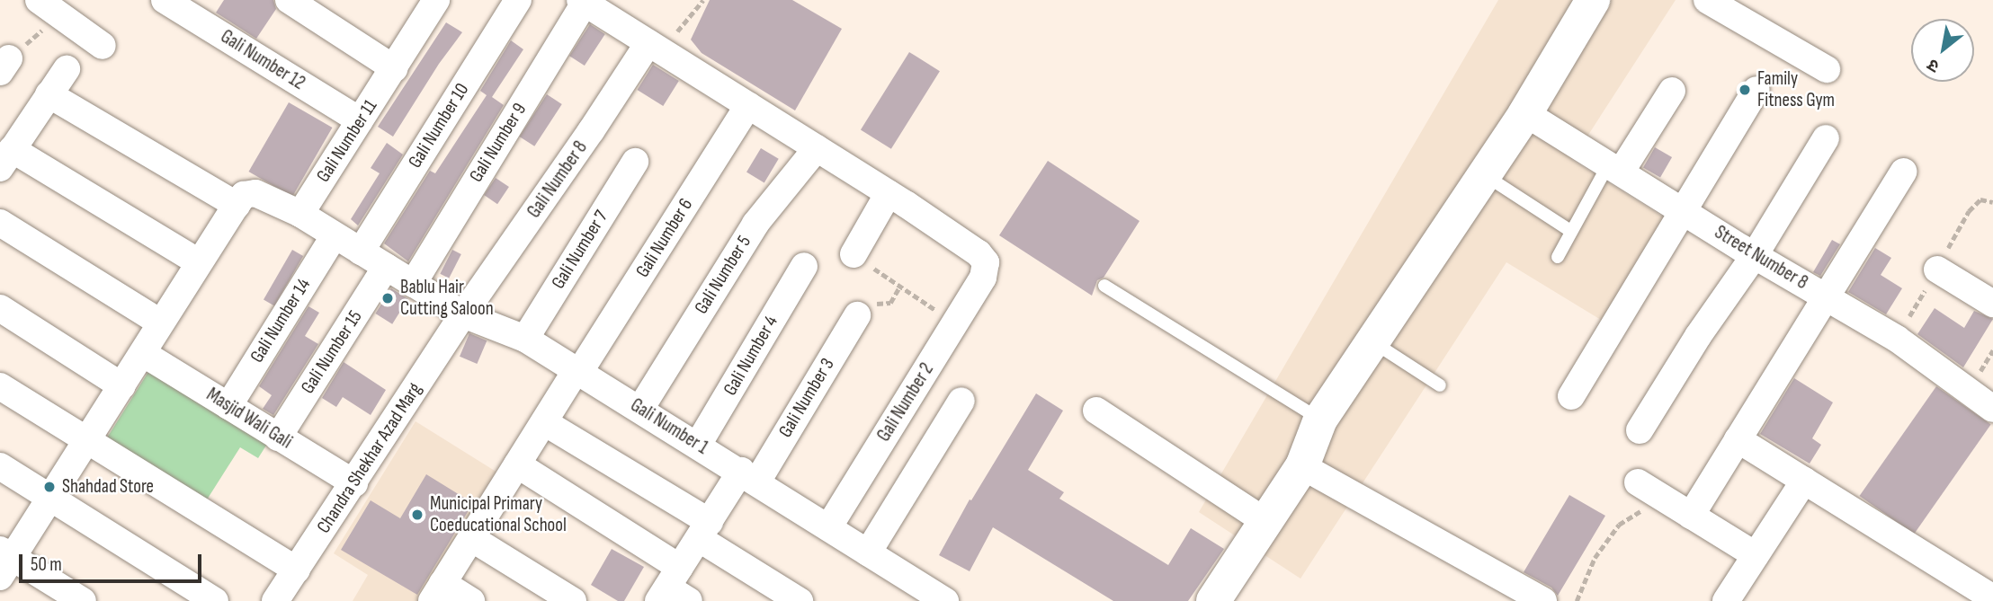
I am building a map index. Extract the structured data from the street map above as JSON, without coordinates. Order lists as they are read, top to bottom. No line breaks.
{"streets":{"street":["Gali Number 12","Gali Number 10","Gali Number 11","Gali Number 9","Gali Number 8","Gali Number 6","Gali Number 7","Street Number 8","Gali Number 5","Gali Number 14","Gali Number 15","Gali Number 4","Gali Number 3","Gali Number 2","Masjid Wali Gali","Gali Number 1","Chandra Shekhar Azad Marg"]},"crossings":[["Gali Number 12","Gali Number 11"],["Gali Number 10","Gali Number 1"],["Gali Number 11","Gali Number 1"],["Gali Number 9","Gali Number 1"],["Gali Number 8","Gali Number 1"],["Gali Number 8","Chandra Shekhar Azad Marg"],["Gali Number 6","Gali Number 1"],["Gali Number 7","Gali Number 1"],["Gali Number 5","Gali Number 1"],["Gali Number 14","Masjid Wali Gali"],["Gali Number 14","Gali Number 1"],["Gali Number 15","Masjid Wali Gali"],["Gali Number 15","Gali Number 1"],["Gali Number 4","Gali Number 1"],["Gali Number 3","Gali Number 1"],["Gali Number 2","Gali Number 1"],["Masjid Wali Gali","Chandra Shekhar Azad Marg"],["Gali Number 1","Chandra Shekhar Azad Marg"]],"places":["Family Fitness Gym","Bablu Hair Cutting Saloon","Shahdad Store","Municipal Primary Coeducational School"],"scale_bar":"50 m","north":"bottom left"}
